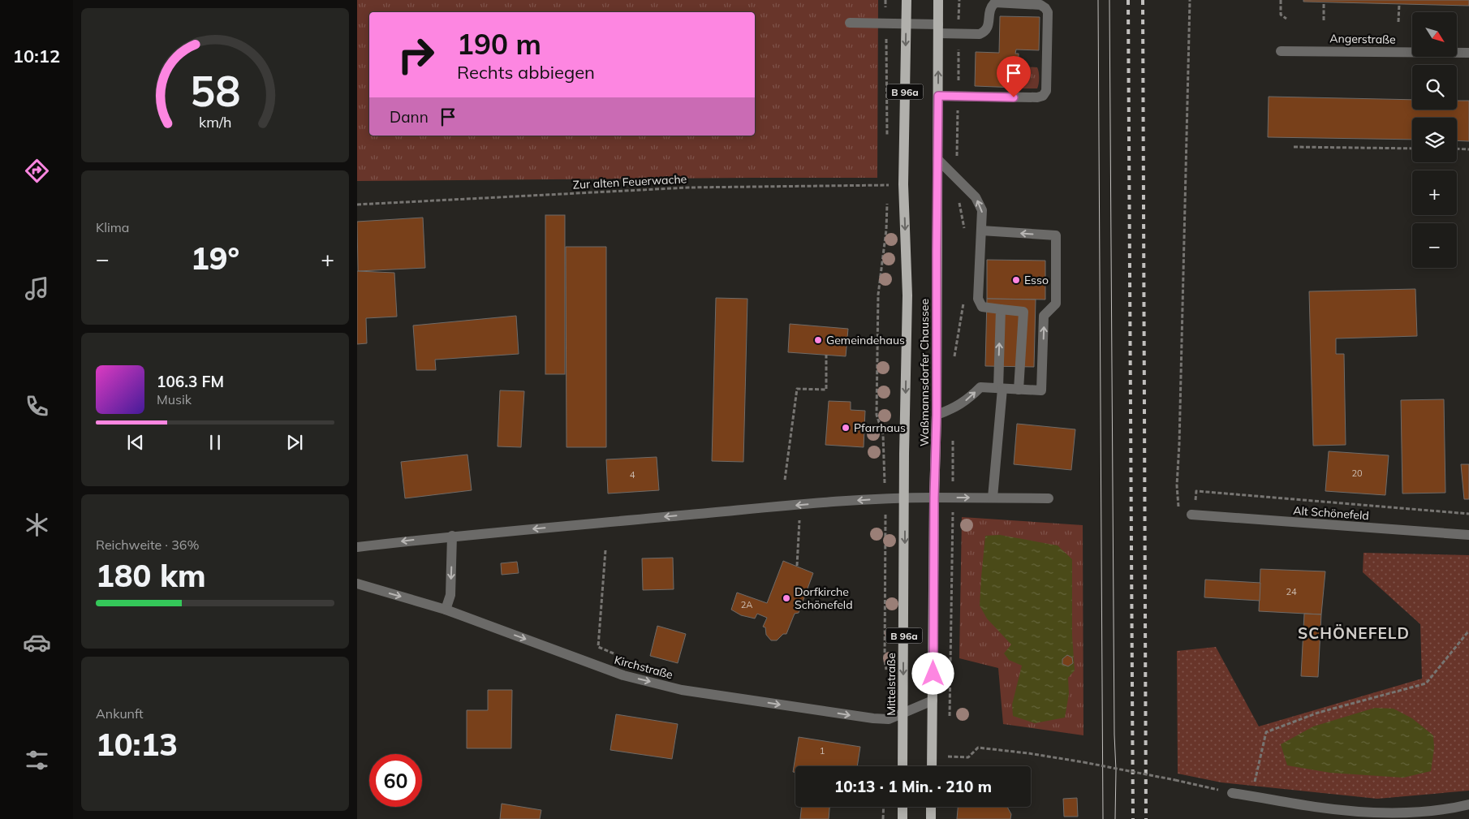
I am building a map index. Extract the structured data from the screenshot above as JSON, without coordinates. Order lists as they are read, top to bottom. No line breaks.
{"streets":{"main road":["B 96a","Waßmannsdorfer Chaussee","Mittelstraße"],"street":["Angerstraße","Alt Schönefeld","Kirchstraße"],"path":["Zur alten Feuerwache"]},"crossings":[["Zur alten Feuerwache","Waßmannsdorfer Chaussee"],["Waßmannsdorfer Chaussee","Kirchstraße"],["Waßmannsdorfer Chaussee","Mittelstraße"],["Kirchstraße","Mittelstraße"]],"one_way":["Kirchstraße","Mittelstraße"],"districts":["SCHÖNEFELD"],"places":["Esso","Gemeindehaus","Pfarrhaus","Dorfkirche Schönefeld"],"house_numbers":["20","4","24","2A","1"],"north":"bottom right","page":{"tabs":"10:12","map_buttons":["+","−"],"turn":["190 m","Rechts abbiegen"],"then":"Dann","tile":["Klima",["Reichweite · 36%","180 km"],["Ankunft","10:13"]],"heat":["−","19°","+"],"song":["106.3 FM","Musik"],"limit":"60","trip":"10:13 · 1 Min. · 210 m","gauge":["58","km/h"]}}
